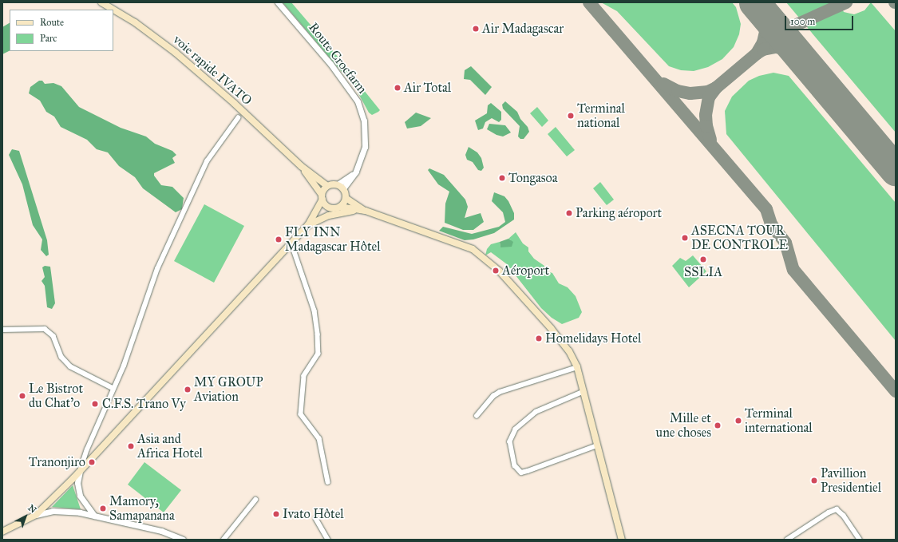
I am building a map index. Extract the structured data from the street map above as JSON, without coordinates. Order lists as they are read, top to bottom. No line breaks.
{"streets":{"main road":["voie rapide IVATO"],"street":["Route Crocfarm"]},"places":["Air Madagascar","Air Total","Terminal national","Tongasoa","Parking aéroport","ASECNA TOUR DE CONTROLE","FLY INN Madagascar Hôtel","SSLIA","Aéroport","Homelidays Hotel","MY GROUP Aviation","Le Bistrot du Chat'o","C.F.S. Trano Vy","Terminal international","Mille et une choses","Asia and Africa Hotel","Tranonjiro","Pavillion Presidentiel","Mamory, Samapanana","Ivato Hôtel"],"legend":["Route","Parc"],"scale_bar":"100 m","north":"top right"}
